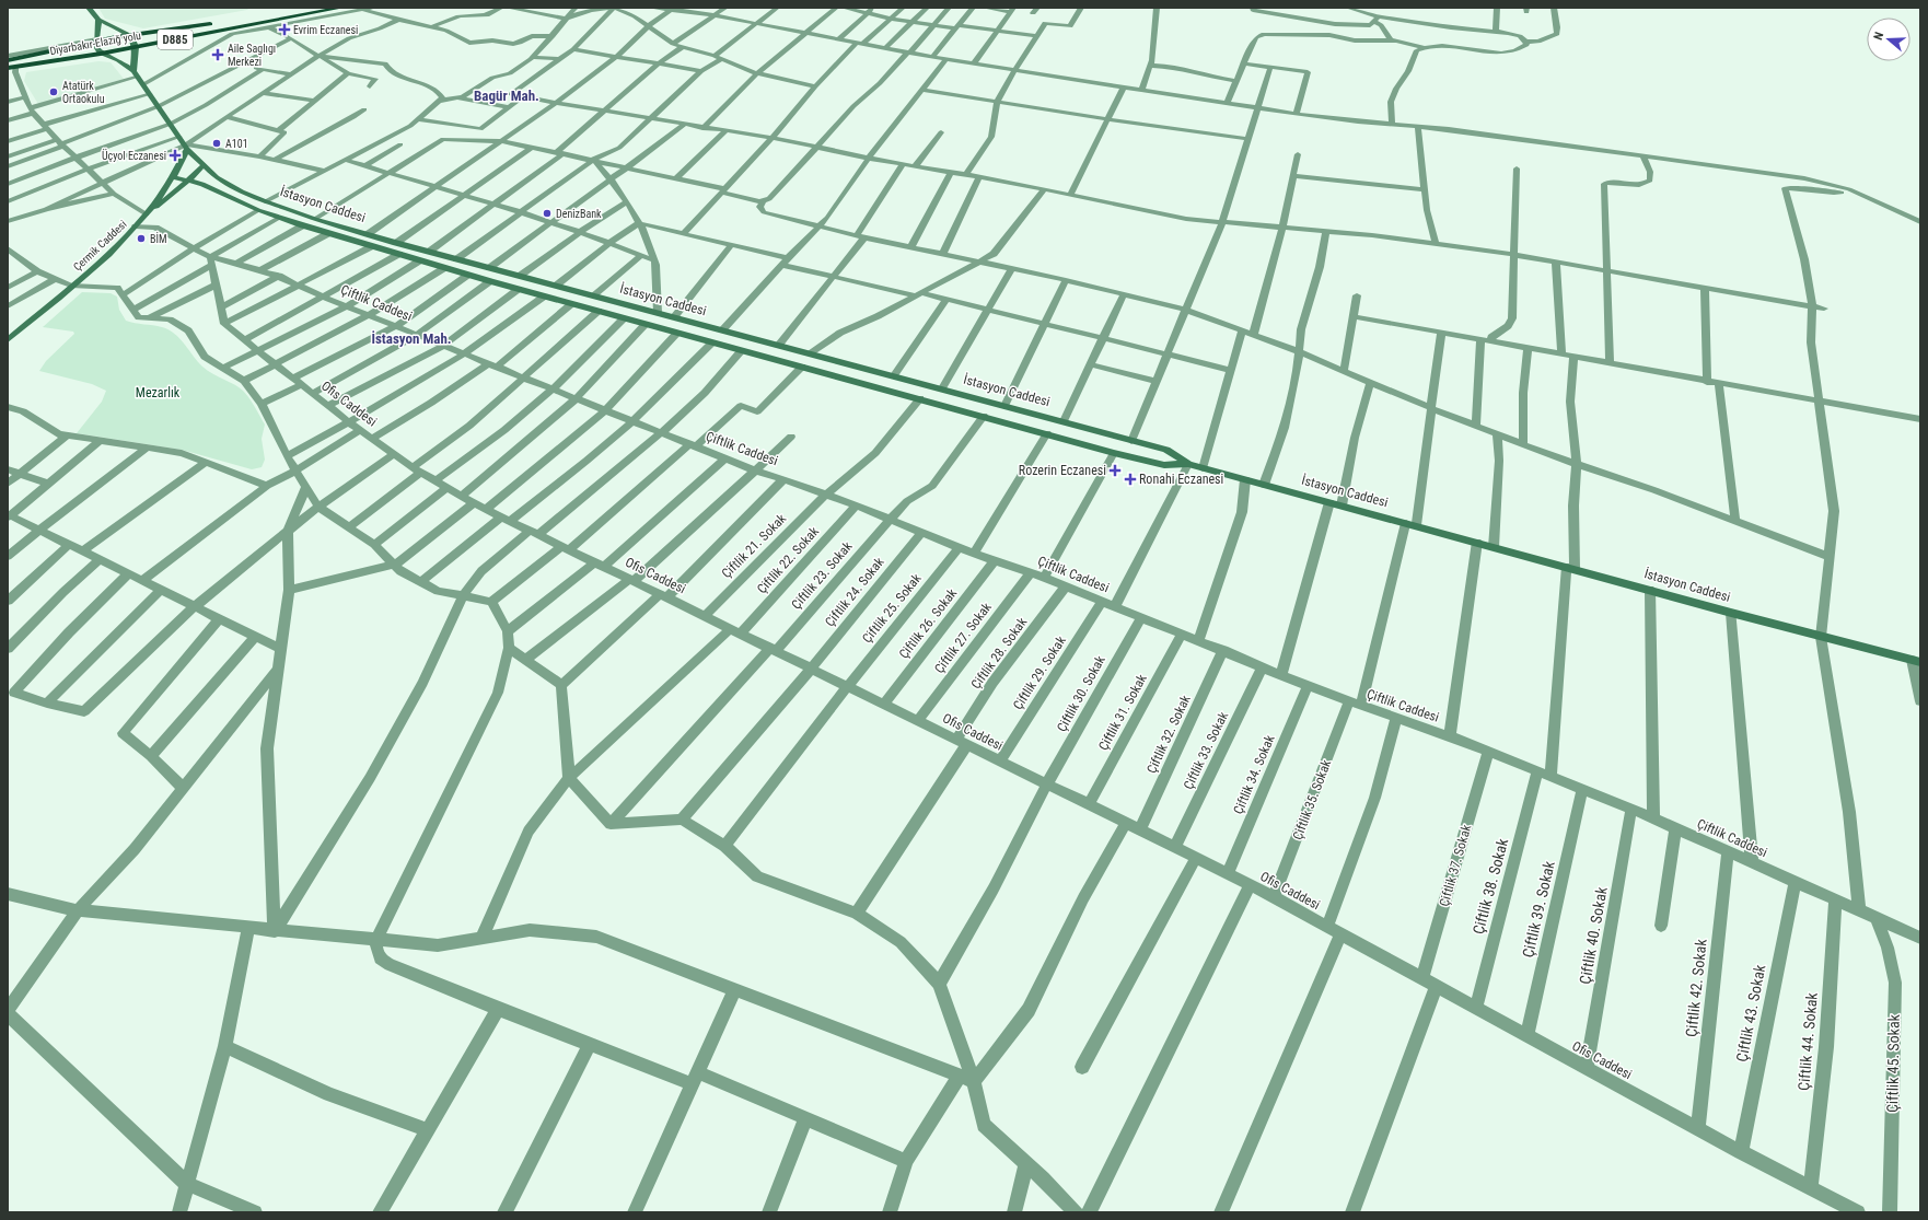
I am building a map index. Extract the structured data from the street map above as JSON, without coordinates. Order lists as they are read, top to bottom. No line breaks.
{"streets":{"highway":["D885","Diyarbakır-Elazığ yolu"],"main road":["İstasyon Caddesi","Çermik Caddesi"],"street":["Çiftlik Caddesi","Ofis Caddesi","Çiftlik 21. Sokak","Çiftlik 22. Sokak","Çiftlik 23. Sokak","Çiftlik 24. Sokak","Çiftlik 25. Sokak","Çiftlik 26. Sokak","Çiftlik 27. Sokak","Çiftlik 28. Sokak","Çiftlik 29. Sokak","Çiftlik 30. Sokak","Çiftlik 31. Sokak","Çiftlik 32. Sokak","Çiftlik 33. Sokak","Çiftlik 34. Sokak","Çiftlik 35. Sokak","Çiftlik 37. Sokak","Çiftlik 38. Sokak","Çiftlik 39. Sokak","Çiftlik 40. Sokak","Çiftlik 42. Sokak","Çiftlik 43. Sokak","Çiftlik 44. Sokak","Çiftlik 45. Sokak"]},"crossings":[["İstasyon Caddesi","Çermik Caddesi"],["İstasyon Caddesi","Çiftlik 35. Sokak"],["Çiftlik Caddesi","Çiftlik 21. Sokak"],["Çiftlik Caddesi","Çiftlik 22. Sokak"],["Çiftlik Caddesi","Çiftlik 23. Sokak"],["Çiftlik Caddesi","Çiftlik 24. Sokak"],["Çiftlik Caddesi","Çiftlik 25. Sokak"],["Çiftlik Caddesi","Çiftlik 26. Sokak"],["Çiftlik Caddesi","Çiftlik 27. Sokak"],["Çiftlik Caddesi","Çiftlik 28. Sokak"],["Çiftlik Caddesi","Çiftlik 29. Sokak"],["Çiftlik Caddesi","Çiftlik 30. Sokak"],["Çiftlik Caddesi","Çiftlik 31. Sokak"],["Çiftlik Caddesi","Çiftlik 32. Sokak"],["Çiftlik Caddesi","Çiftlik 33. Sokak"],["Çiftlik Caddesi","Çiftlik 34. Sokak"],["Çiftlik Caddesi","Çiftlik 35. Sokak"],["Çiftlik Caddesi","Çiftlik 37. Sokak"],["Çiftlik Caddesi","Çiftlik 38. Sokak"],["Çiftlik Caddesi","Çiftlik 39. Sokak"],["Çiftlik Caddesi","Çiftlik 40. Sokak"],["Çiftlik Caddesi","Çiftlik 42. Sokak"],["Çiftlik Caddesi","Çiftlik 43. Sokak"],["Çiftlik Caddesi","Çiftlik 44. Sokak"],["Çiftlik Caddesi","Çiftlik 45. Sokak"],["Ofis Caddesi","Çiftlik 21. Sokak"],["Ofis Caddesi","Çiftlik 22. Sokak"],["Ofis Caddesi","Çiftlik 23. Sokak"],["Ofis Caddesi","Çiftlik 24. Sokak"],["Ofis Caddesi","Çiftlik 25. Sokak"],["Ofis Caddesi","Çiftlik 26. Sokak"],["Ofis Caddesi","Çiftlik 27. Sokak"],["Ofis Caddesi","Çiftlik 28. Sokak"],["Ofis Caddesi","Çiftlik 29. Sokak"],["Ofis Caddesi","Çiftlik 30. Sokak"],["Ofis Caddesi","Çiftlik 31. Sokak"],["Ofis Caddesi","Çiftlik 32. Sokak"],["Ofis Caddesi","Çiftlik 33. Sokak"],["Ofis Caddesi","Çiftlik 34. Sokak"],["Ofis Caddesi","Çiftlik 35. Sokak"],["Ofis Caddesi","Çiftlik 37. Sokak"],["Ofis Caddesi","Çiftlik 38. Sokak"],["Ofis Caddesi","Çiftlik 39. Sokak"],["Ofis Caddesi","Çiftlik 40. Sokak"],["Ofis Caddesi","Çiftlik 42. Sokak"],["Ofis Caddesi","Çiftlik 43. Sokak"],["Ofis Caddesi","Çiftlik 44. Sokak"]],"districts":["Bagür Mah.","İstasyon Mah."],"parks":["Mezarlık"],"places":{"health":["Evrim Eczanesi","Aile Saglıgı Merkezi","Üçyol Eczanesi","Rozerin Eczanesi","Ronahi Eczanesi"],"other":["Atatürk Ortaokulu","A101","DenizBank","BİM"]},"north":"left"}
